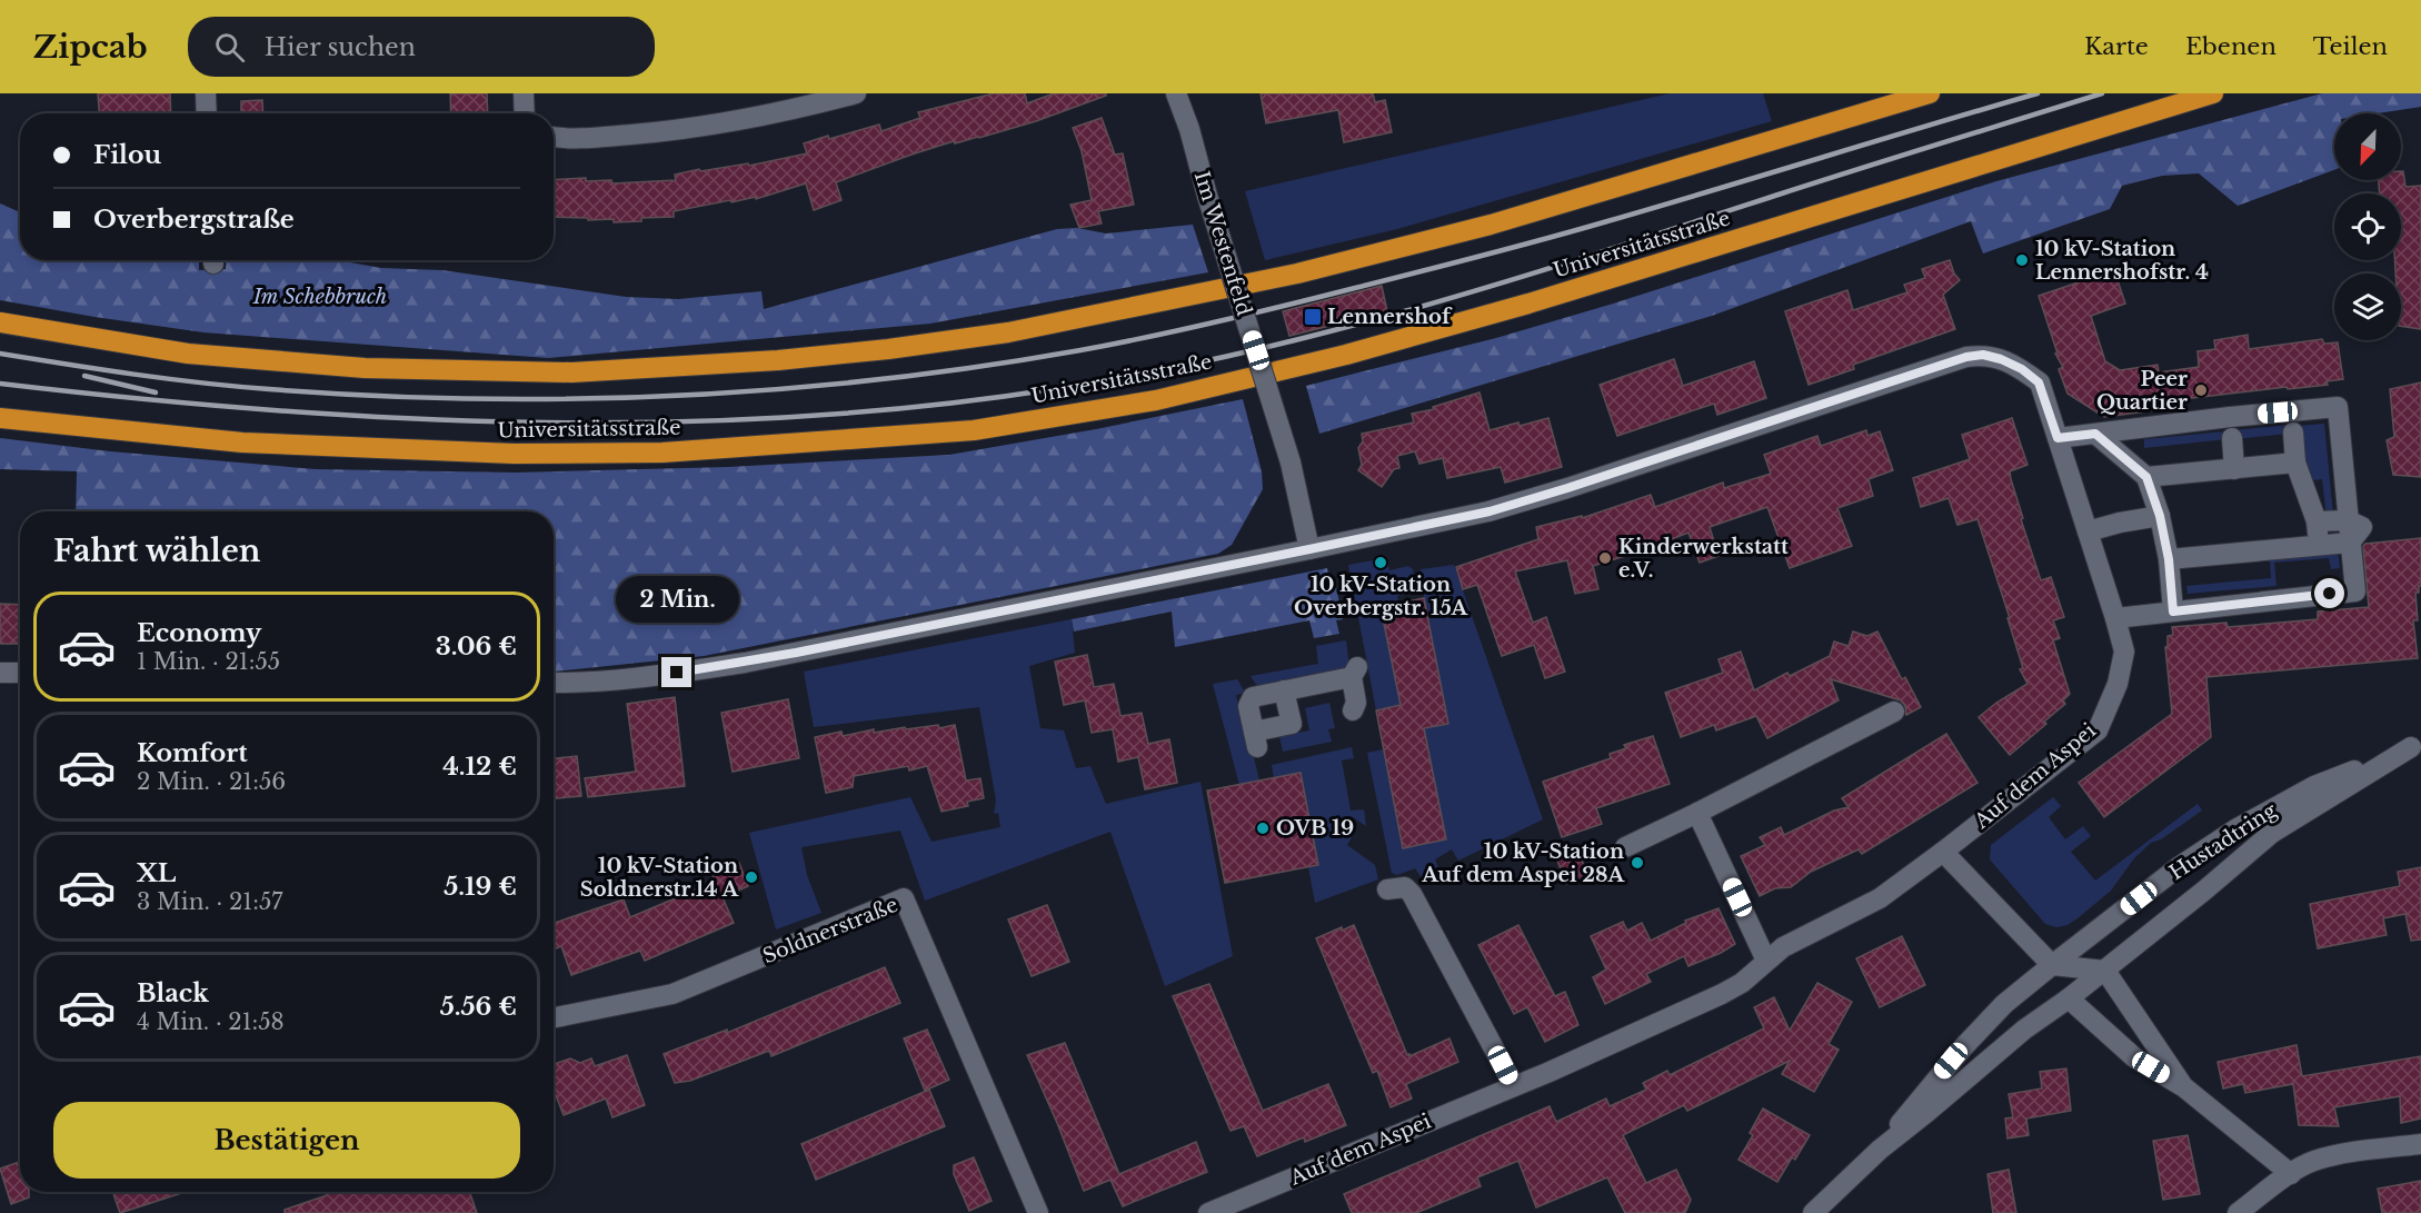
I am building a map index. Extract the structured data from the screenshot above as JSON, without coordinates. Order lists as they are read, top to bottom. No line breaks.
{"streets":{"highway":["Universitätsstraße"],"street":["Im Westenfeld","Auf dem Aspei","Hustadtring","Soldnerstraße"]},"parks":["Im Schebbruch"],"places":{"other":["10 kV-Station Lennershofstr. 4","Peer Quartier","Kinderwerkstatt e.V.","10 kV-Station Overbergstr. 15A","OVB 19","10 kV-Station Auf dem Aspei 28A","10 kV-Station Soldnerstr.14 A"],"transit":["Lennershof"]},"north":"bottom left","page":{"header":"Zipcab","search":"Hier suchen","nav":["Karte","Ebenen","Teilen"],"banner":["Filou","Overbergstraße"],"heading":"Fahrt wählen","bubble":"2 Min.","list":[{"name":"Economy","note":"1 Min. · 21:55","value":"3.06 €"},{"name":"Komfort","note":"2 Min. · 21:56","value":"4.12 €"},{"name":"XL","note":"3 Min. · 21:57","value":"5.19 €"},{"name":"Black","note":"4 Min. · 21:58","value":"5.56 €"}],"buttons":"Bestätigen"}}
